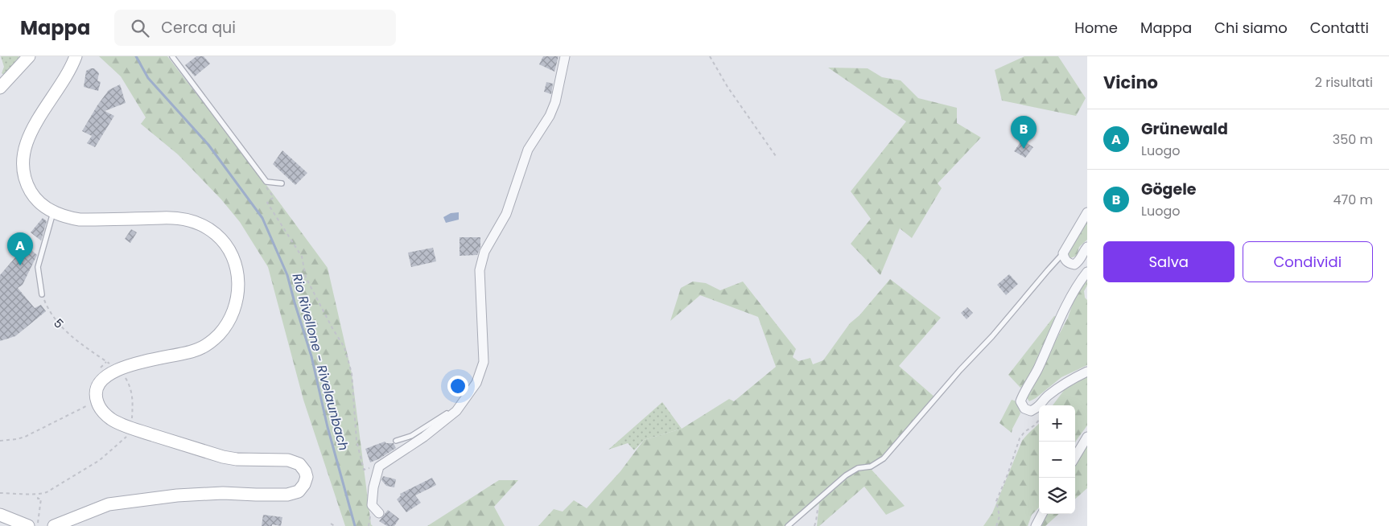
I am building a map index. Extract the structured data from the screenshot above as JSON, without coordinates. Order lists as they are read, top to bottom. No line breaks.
{"streets":{"path":["5"]},"water":["Rio Rivellone - Rivelaunbach"],"page":{"header":"Mappa","search":"Cerca qui","nav":["Home","Mappa","Chi siamo","Contatti"],"heading":["Vicino","2 risultati"],"list":[{"mark":"A","name":"Grünewald","note":"Luogo","value":"350 m"},{"mark":"B","name":"Gögele","note":"Luogo","value":"470 m"}],"pins":["B","A"],"buttons":["Salva","Condividi"],"map_buttons":["+","−"]}}
